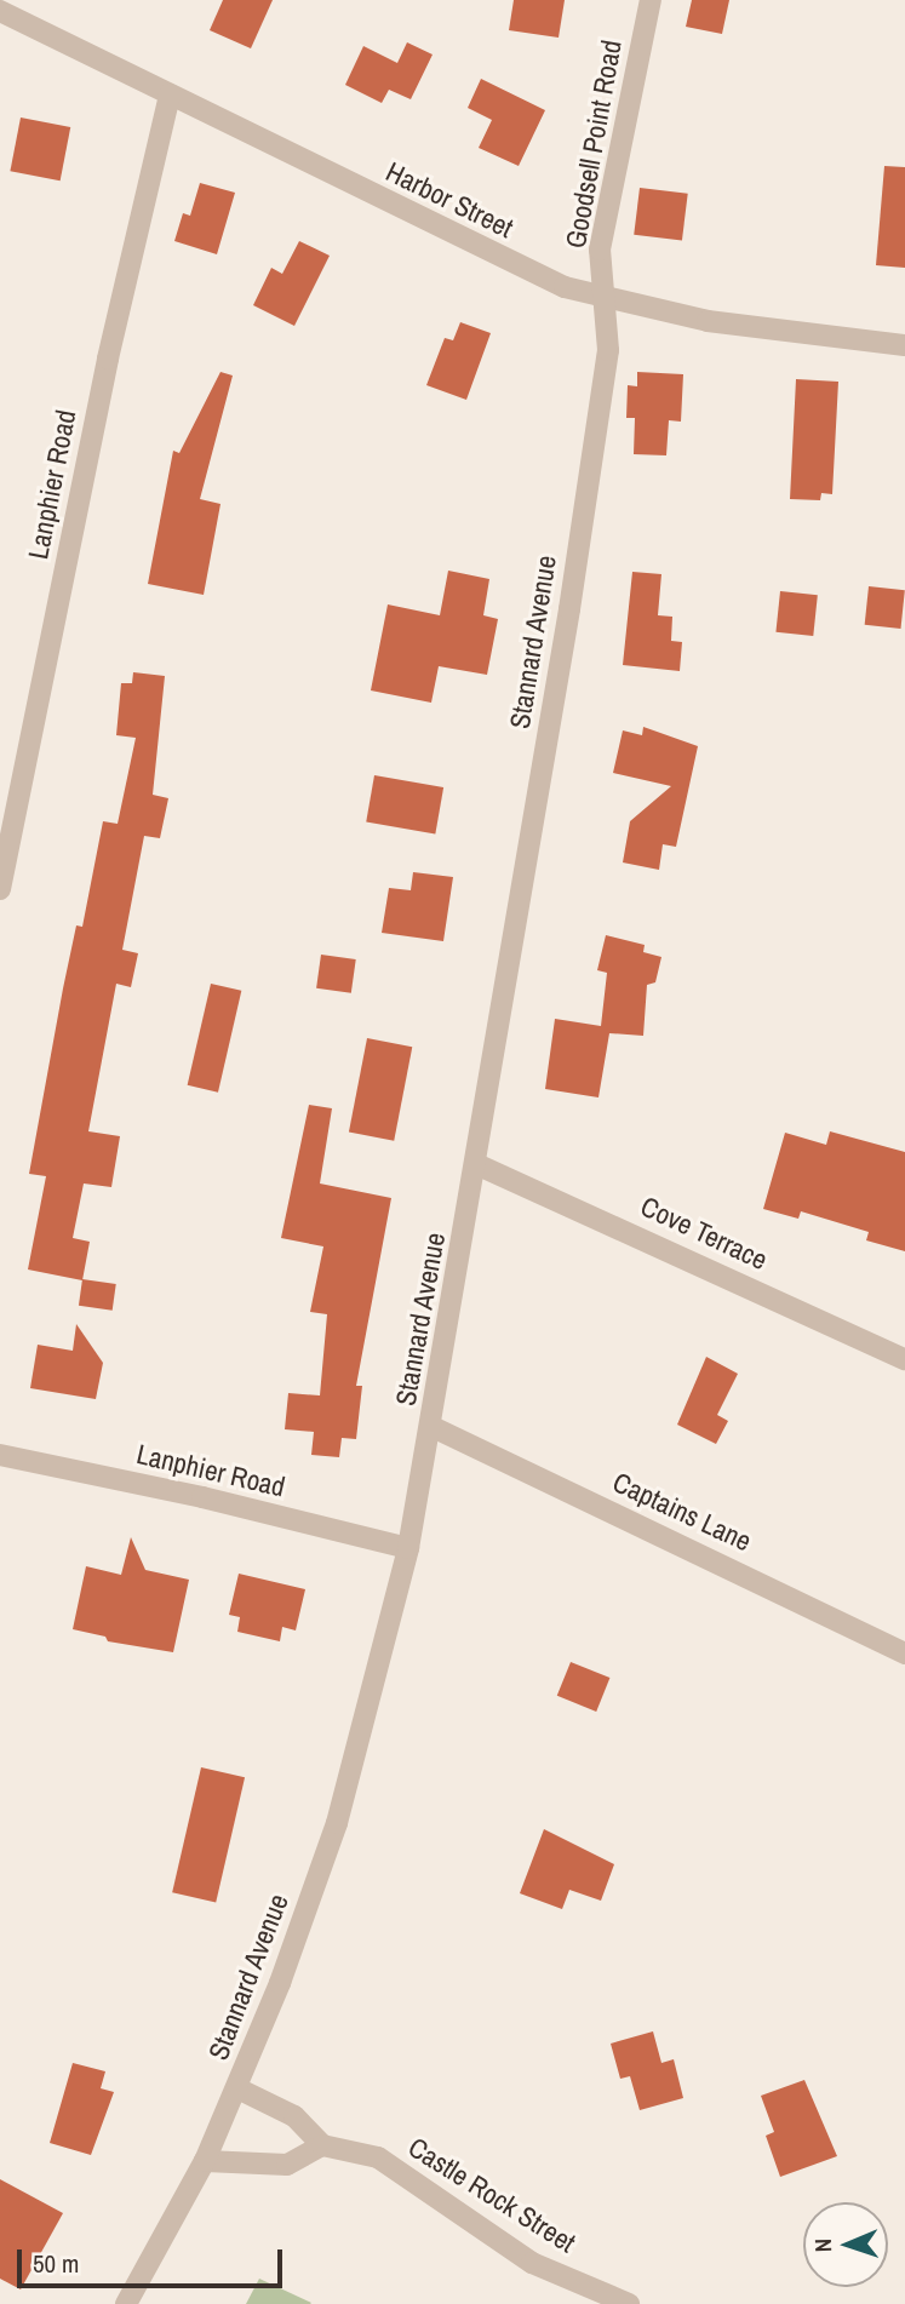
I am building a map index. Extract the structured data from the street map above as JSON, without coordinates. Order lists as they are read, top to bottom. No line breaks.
{"streets":{"street":["Goodsell Point Road","Harbor Street","Lanphier Road","Stannard Avenue","Cove Terrace","Captains Lane","Castle Rock Street"]},"crossings":[["Goodsell Point Road","Harbor Street"],["Goodsell Point Road","Stannard Avenue"],["Harbor Street","Lanphier Road"],["Harbor Street","Stannard Avenue"],["Lanphier Road","Stannard Avenue"],["Stannard Avenue","Cove Terrace"],["Stannard Avenue","Captains Lane"]],"scale_bar":"50 m","north":"left"}
